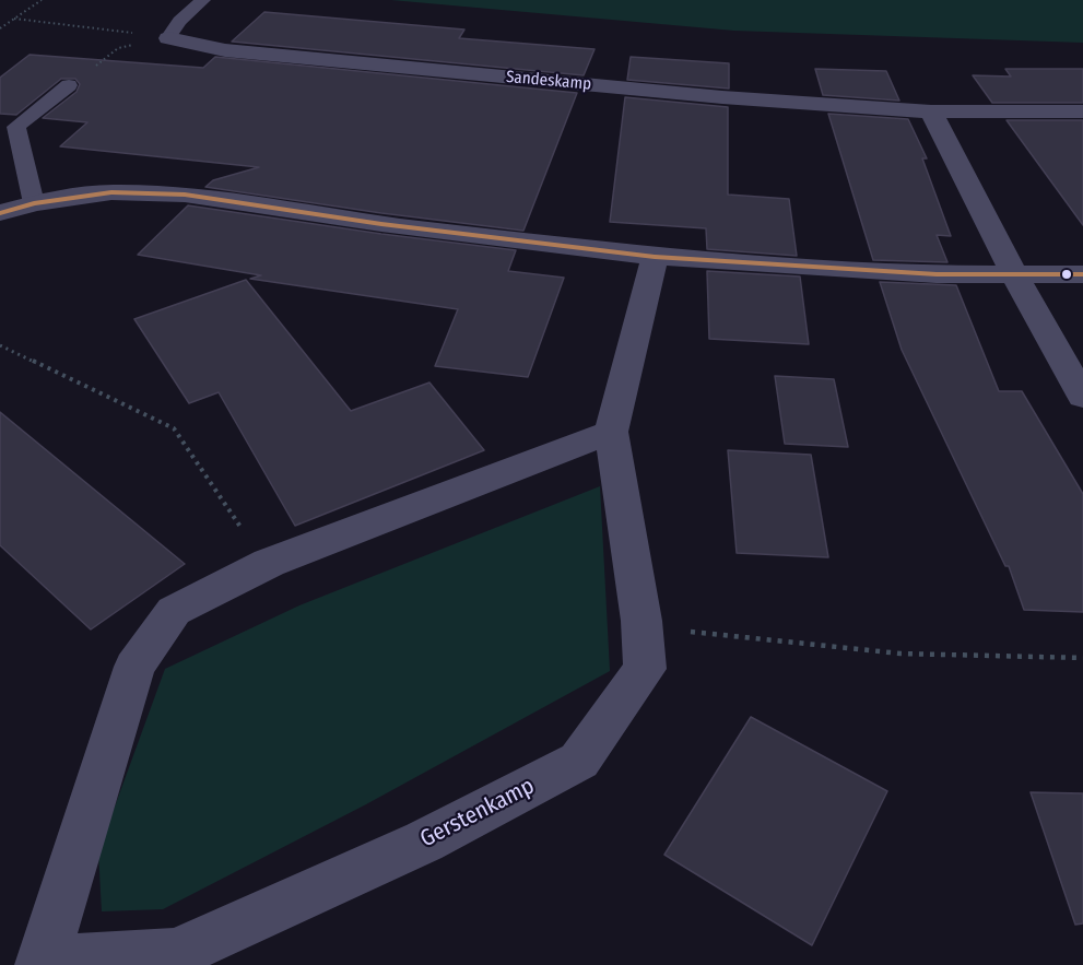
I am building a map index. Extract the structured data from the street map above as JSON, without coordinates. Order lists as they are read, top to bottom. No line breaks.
{"streets":{"street":["Sandeskamp","Gerstenkamp"]}}
